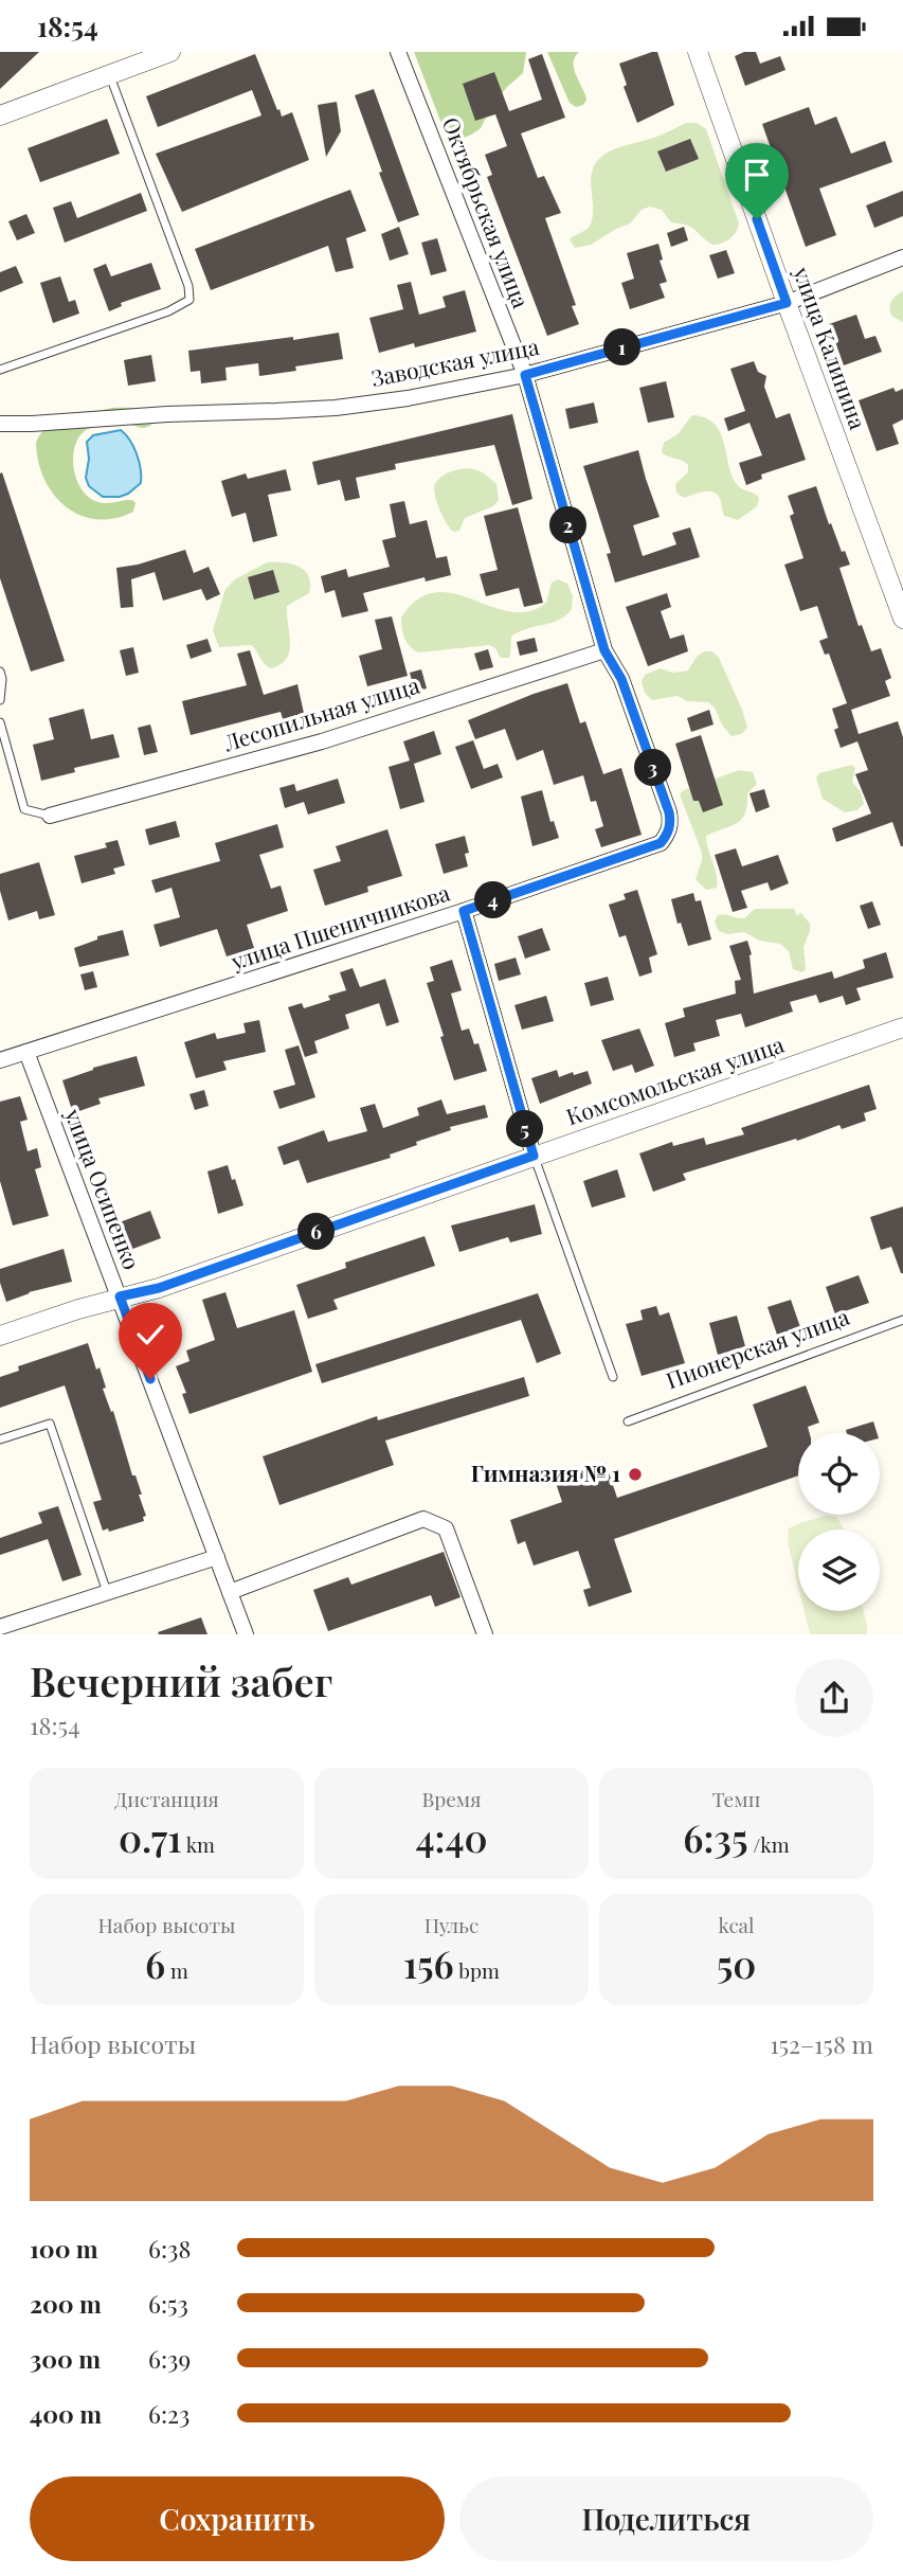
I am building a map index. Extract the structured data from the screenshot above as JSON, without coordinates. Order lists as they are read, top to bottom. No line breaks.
{"streets":{"street":["Октябрьская улица","улица Калинина","Заводская улица","Лесопильная улица","улица Пшеничникова","Комсомольская улица","улица Осипенко"],"lane":["Пионерская улица"]},"crossings":[["Октябрьская улица","Заводская улица"],["Октябрьская улица","Лесопильная улица"],["Октябрьская улица","улица Пшеничникова"],["улица Калинина","Заводская улица"],["улица Пшеничникова","улица Осипенко"],["Комсомольская улица","улица Осипенко"]],"places":["Гимназия № 1"],"page":{"status":"18:54","pins":["1","2","3","4","5","6"],"heading":["Вечерний забег","18:54"],"stats":[["Дистанция","0.71 km"],["Время","4:40"],["Темп","6:35 /km"],["Набор высоты","6 m"],["Пульс","156 bpm"],["kcal","50"]],"chart":["Набор высоты","152–158 m"],"list":[{"name":"100 m","note":"6:38"},{"name":"200 m","note":"6:53"},{"name":"300 m","note":"6:39"},{"name":"400 m","note":"6:23"}],"buttons":["Сохранить","Поделиться"]}}
